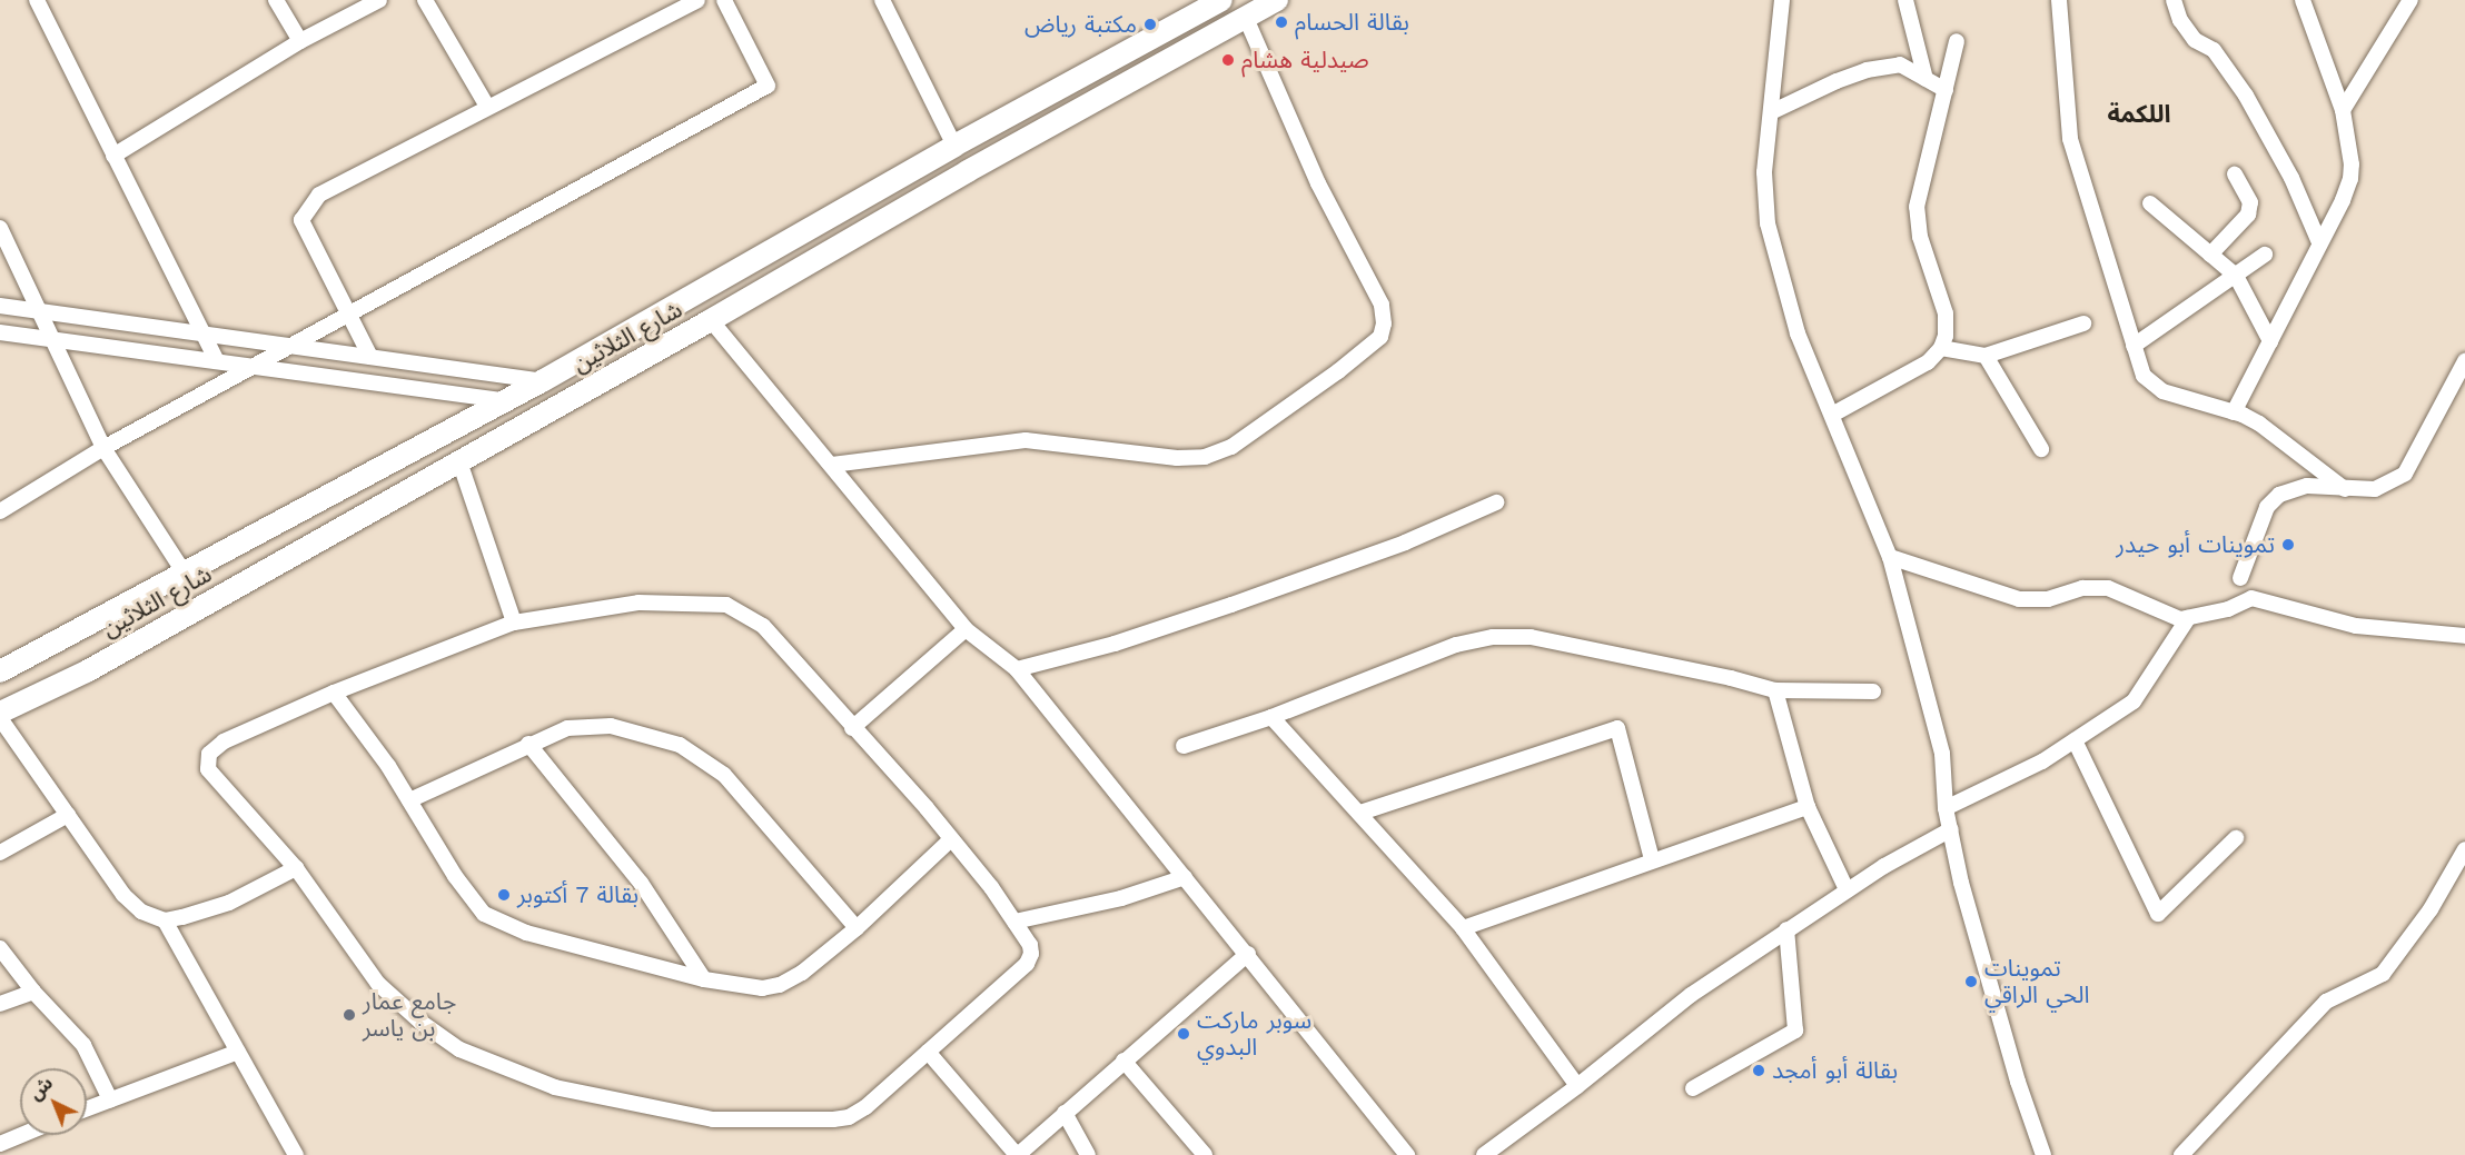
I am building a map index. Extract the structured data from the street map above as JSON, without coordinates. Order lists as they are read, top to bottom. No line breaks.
{"streets":{"street":["شارع الثلاثين"]},"districts":["اللكمة"],"places":["بقالة الحسام","مكتبة رياض","صيدلية هشام","تموينات أبو حيدر","بقالة 7 أكتوبر","تموينات الحي الراقي","جامع عمار بن ياسر","سوبر ماركت البدوي","بقالة أبو أمجد"],"north":"top left"}
